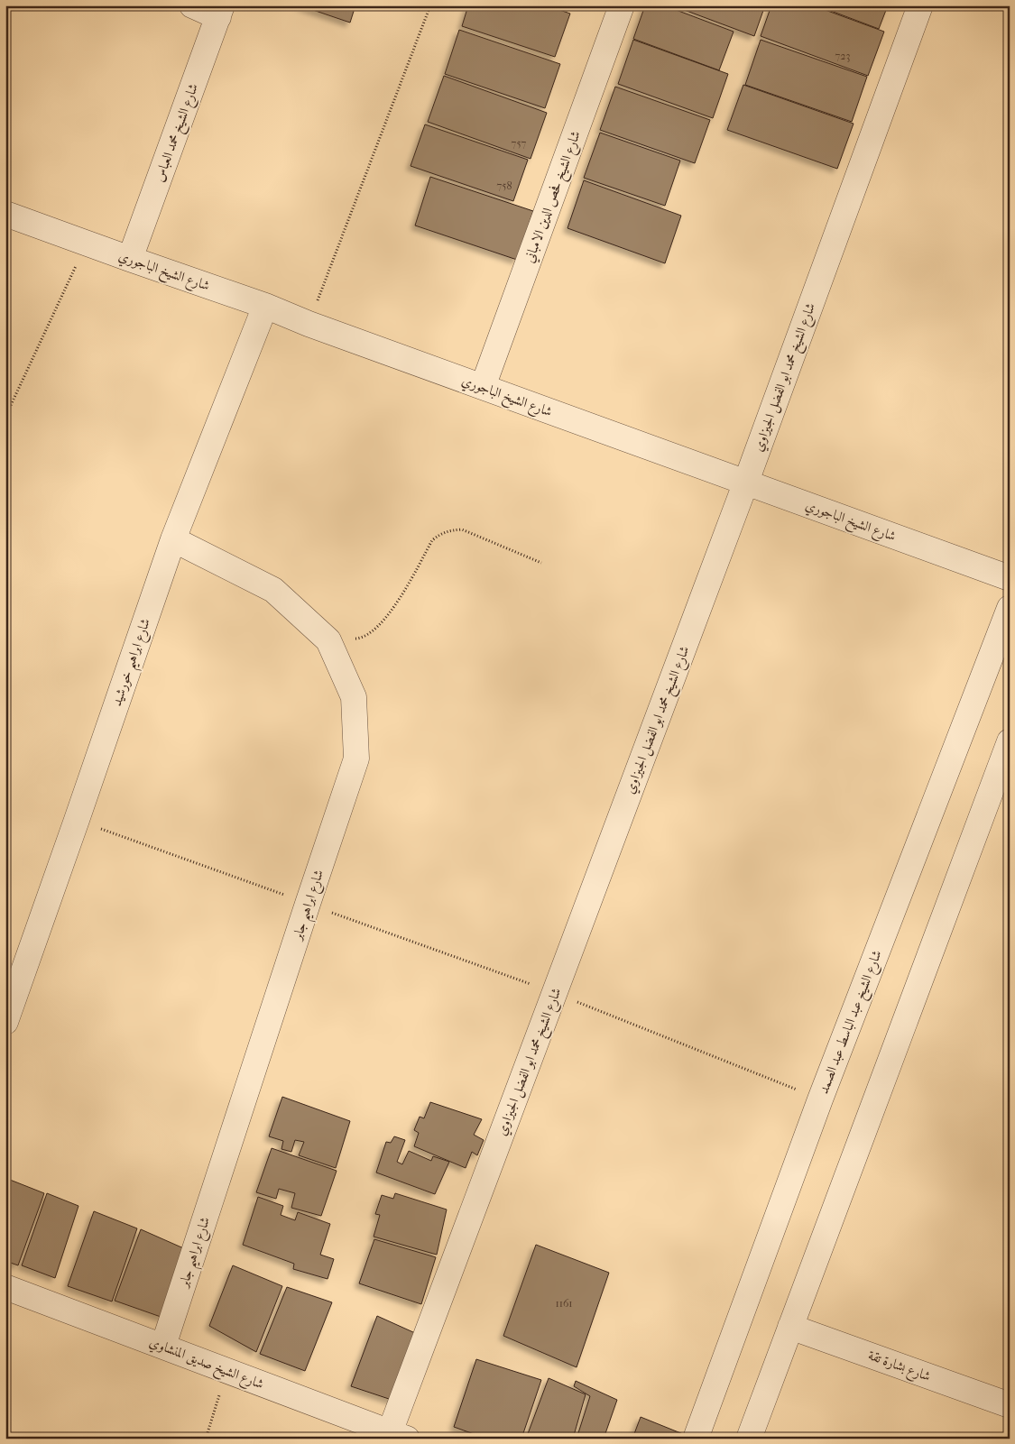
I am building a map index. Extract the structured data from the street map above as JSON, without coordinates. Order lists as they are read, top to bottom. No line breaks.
{"streets":{"street":["شارع الشيخ محمد العباس","شارع الشيخ فحص الدين الامباني","شارع الشيخ الباجوري","شارع الشيخ محمد ابو الفضل الجيزاوي","شارع ابراهيم خورشيد","شارع ابراهيم جابر","شارع الشيخ عبد الباسط عبد الصمد","شارع الشيخ صديق المنشاوي","شارع بشارة تقة"]},"crossings":[["شارع الشيخ محمد العباس","شارع الشيخ الباجوري"],["شارع الشيخ فحص الدين الامباني","شارع الشيخ الباجوري"],["شارع الشيخ الباجوري","شارع الشيخ محمد ابو الفضل الجيزاوي"],["شارع الشيخ الباجوري","شارع ابراهيم خورشيد"],["شارع الشيخ محمد ابو الفضل الجيزاوي","شارع الشيخ صديق المنشاوي"],["شارع ابراهيم خورشيد","شارع ابراهيم جابر"],["شارع ابراهيم جابر","شارع الشيخ صديق المنشاوي"]],"house_numbers":["723","757","758","1161"]}
